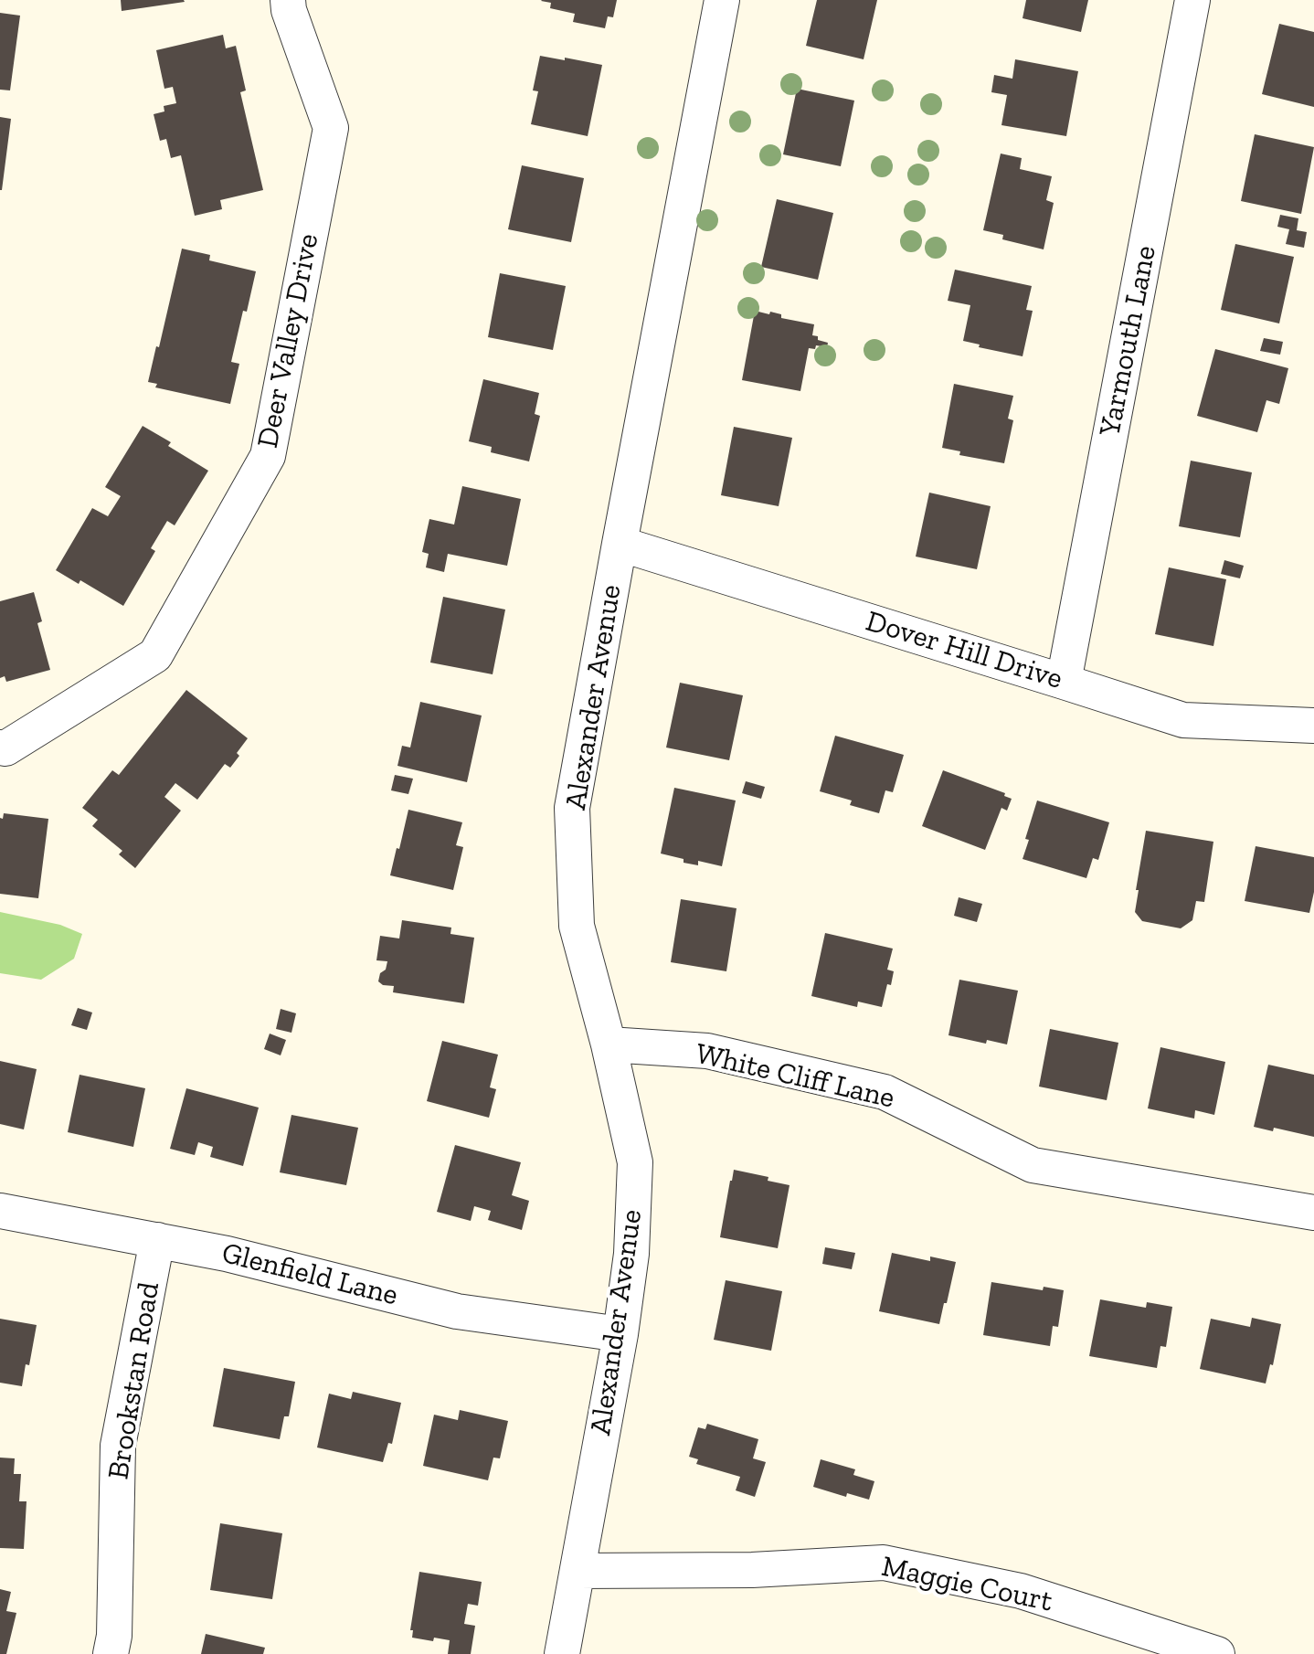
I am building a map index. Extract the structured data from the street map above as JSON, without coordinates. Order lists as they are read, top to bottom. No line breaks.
{"streets":{"street":["Deer Valley Drive","Yarmouth Lane","Dover Hill Drive","Alexander Avenue","White Cliff Lane","Glenfield Lane","Brookstan Road","Maggie Court"]},"crossings":[["Yarmouth Lane","Dover Hill Drive"],["Dover Hill Drive","Alexander Avenue"],["Alexander Avenue","White Cliff Lane"],["Alexander Avenue","Glenfield Lane"],["Alexander Avenue","Maggie Court"],["Glenfield Lane","Brookstan Road"]]}
